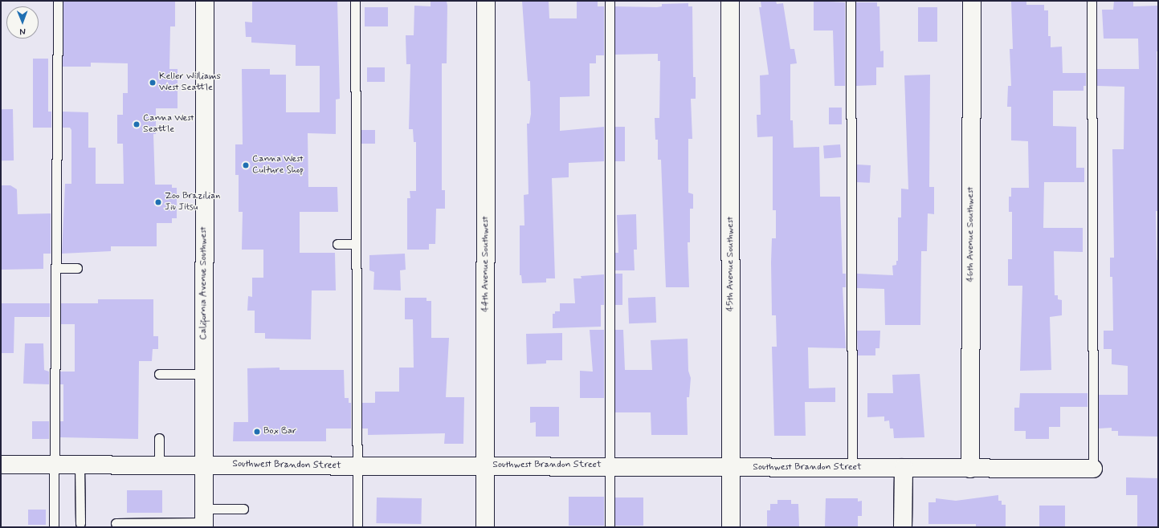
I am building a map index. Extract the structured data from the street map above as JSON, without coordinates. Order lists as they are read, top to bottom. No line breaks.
{"streets":{"street":["46th Avenue Southwest","44th Avenue Southwest","45th Avenue Southwest","California Avenue Southwest","Southwest Brandon Street"]},"crossings":[["46th Avenue Southwest","Southwest Brandon Street"],["44th Avenue Southwest","Southwest Brandon Street"],["45th Avenue Southwest","Southwest Brandon Street"],["California Avenue Southwest","Southwest Brandon Street"]],"places":["Keller Williams West Seattle","Canna West Seattle","Canna West Culture Shop","Zoo Brazilian Jiu Jitsu","Box Bar"],"north":"bottom"}
